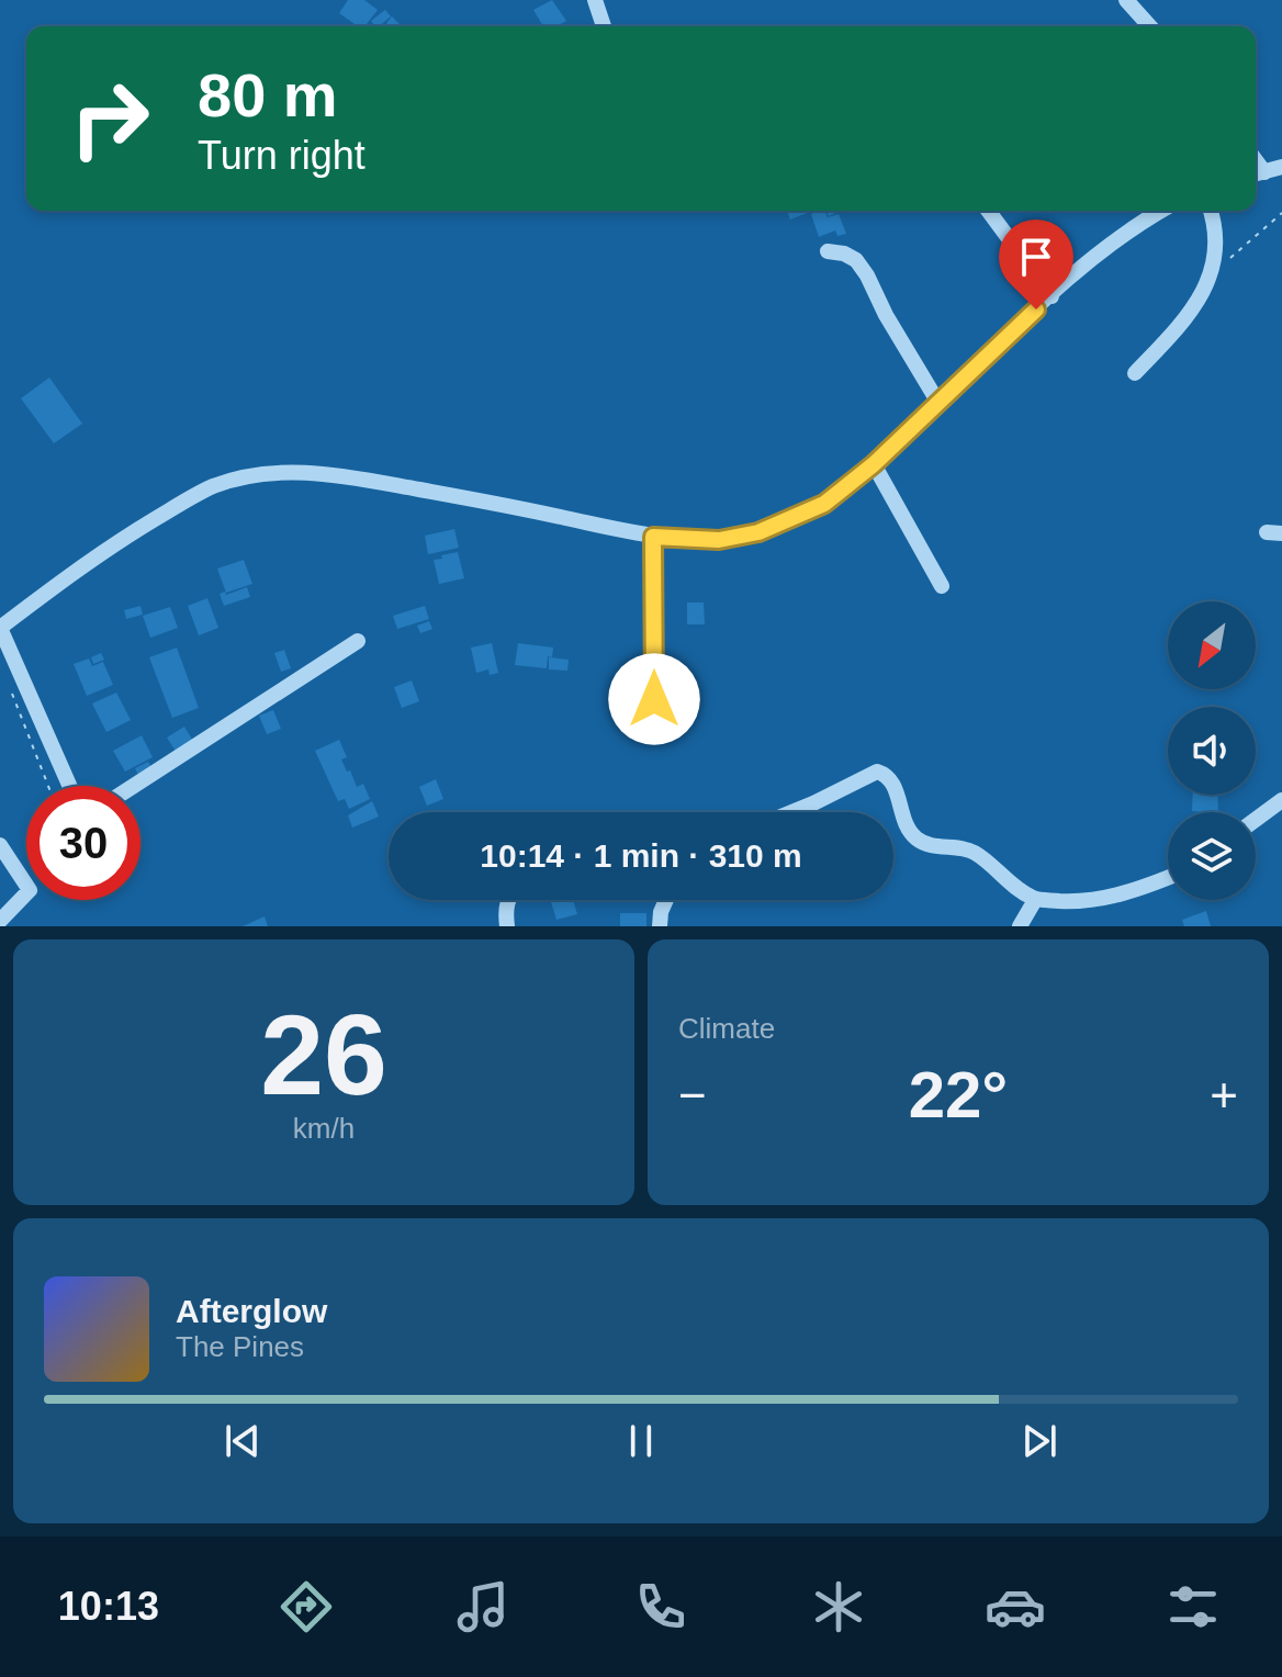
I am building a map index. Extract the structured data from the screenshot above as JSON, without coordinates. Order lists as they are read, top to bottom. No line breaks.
{"north":"bottom left","page":{"turn":["80 m","Turn right"],"limit":"30","trip":"10:14 · 1 min · 310 m","tile":[["26","km/h"],"Climate"],"heat":["−","22°","+"],"song":["Afterglow","The Pines"],"tabs":"10:13"}}
